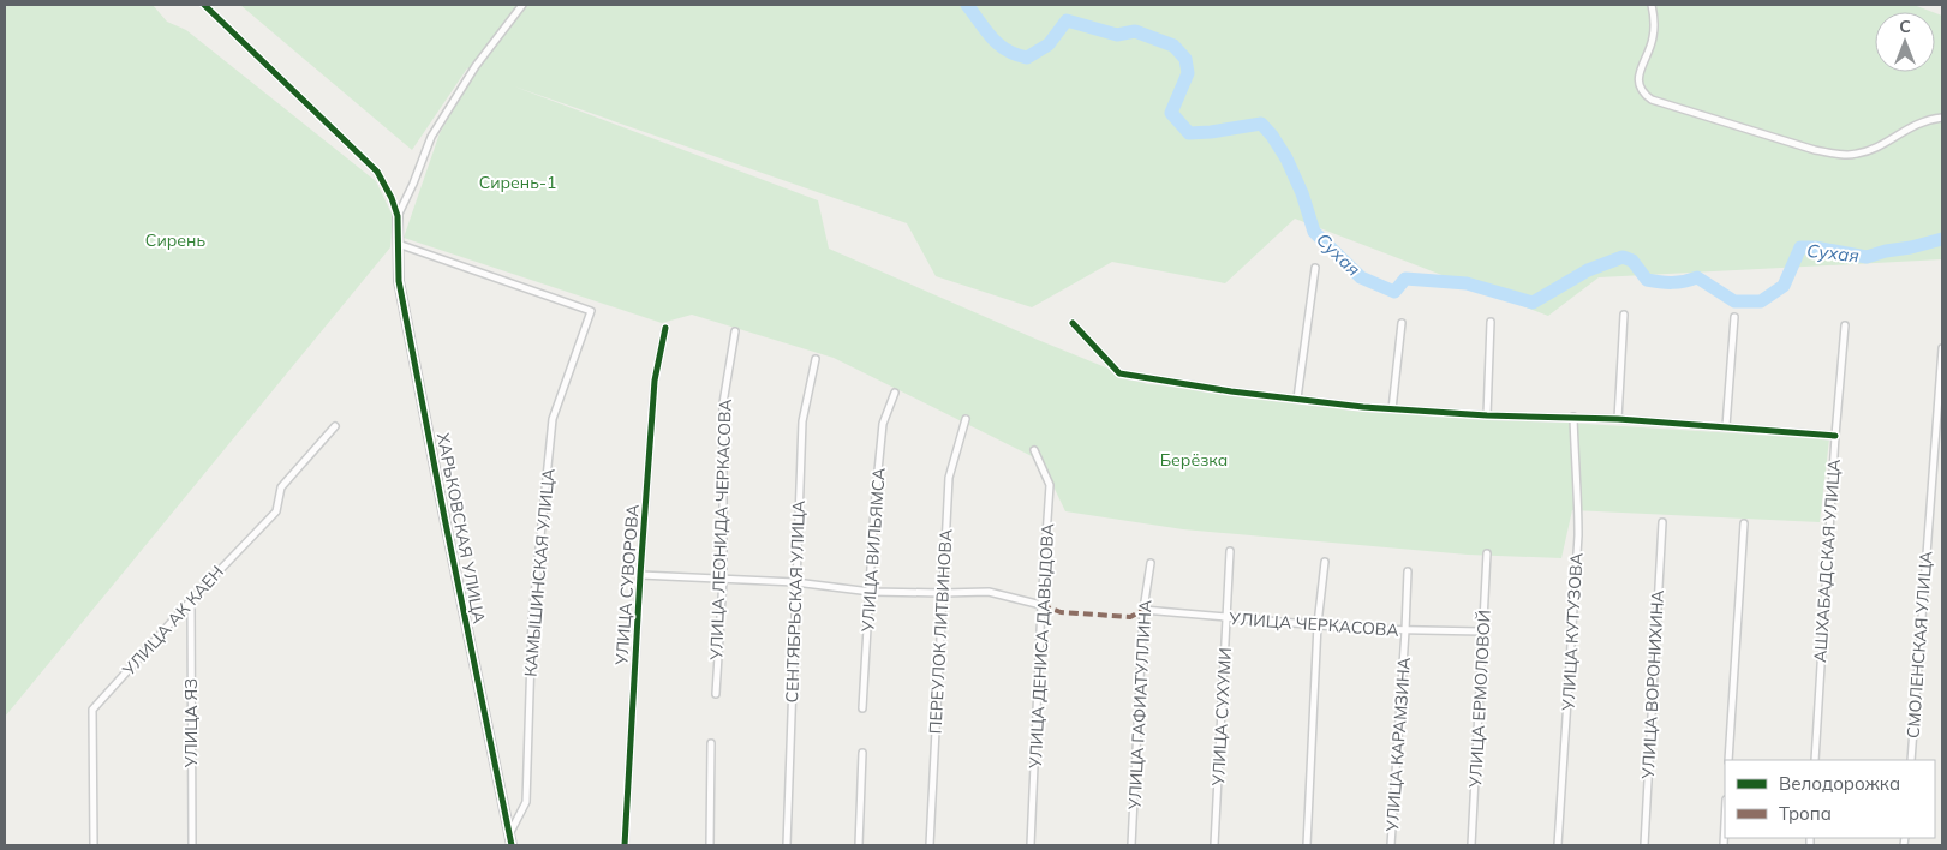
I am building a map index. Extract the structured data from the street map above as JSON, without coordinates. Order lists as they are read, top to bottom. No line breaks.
{"streets":{"street":["ХАРЬКОВСКАЯ УЛИЦА","УЛИЦА ЛЕОНИДА ЧЕРКАСОВА","УЛИЦА ВИЛЬЯМСА","АШХАБАДСКАЯ УЛИЦА","КАМЫШИНСКАЯ УЛИЦА","УЛИЦА СУВОРОВА","СЕНТЯБРЬСКАЯ УЛИЦА","УЛИЦА АК КАЕН","УЛИЦА ЧЕРКАСОВА","ПЕРЕУЛОК ЛИТВИНОВА","УЛИЦА КУТУЗОВА","СМОЛЕНСКАЯ УЛИЦА","УЛИЦА ДЕНИСА ДАВЫДОВА","УЛИЦА ВОРОНИХИНА","УЛИЦА ЕРМОЛОВОЙ","УЛИЦА ГАФИАТУЛЛИНА","УЛИЦА СУХУМИ","УЛИЦА ЯЗ","УЛИЦА КАРАМЗИНА"]},"crossings":[["ХАРЬКОВСКАЯ УЛИЦА","КАМЫШИНСКАЯ УЛИЦА"],["УЛИЦА АК КАЕН","УЛИЦА ЯЗ"],["УЛИЦА ЧЕРКАСОВА","УЛИЦА ЕРМОЛОВОЙ"],["УЛИЦА ЧЕРКАСОВА","УЛИЦА ГАФИАТУЛЛИНА"],["УЛИЦА ЧЕРКАСОВА","УЛИЦА СУХУМИ"],["УЛИЦА ЧЕРКАСОВА","УЛИЦА КАРАМЗИНА"]],"water":["Сухая"],"parks":["Сирень-1","Сирень","Берёзка"],"legend":["Велодорожка","Тропа"],"north":"top"}
